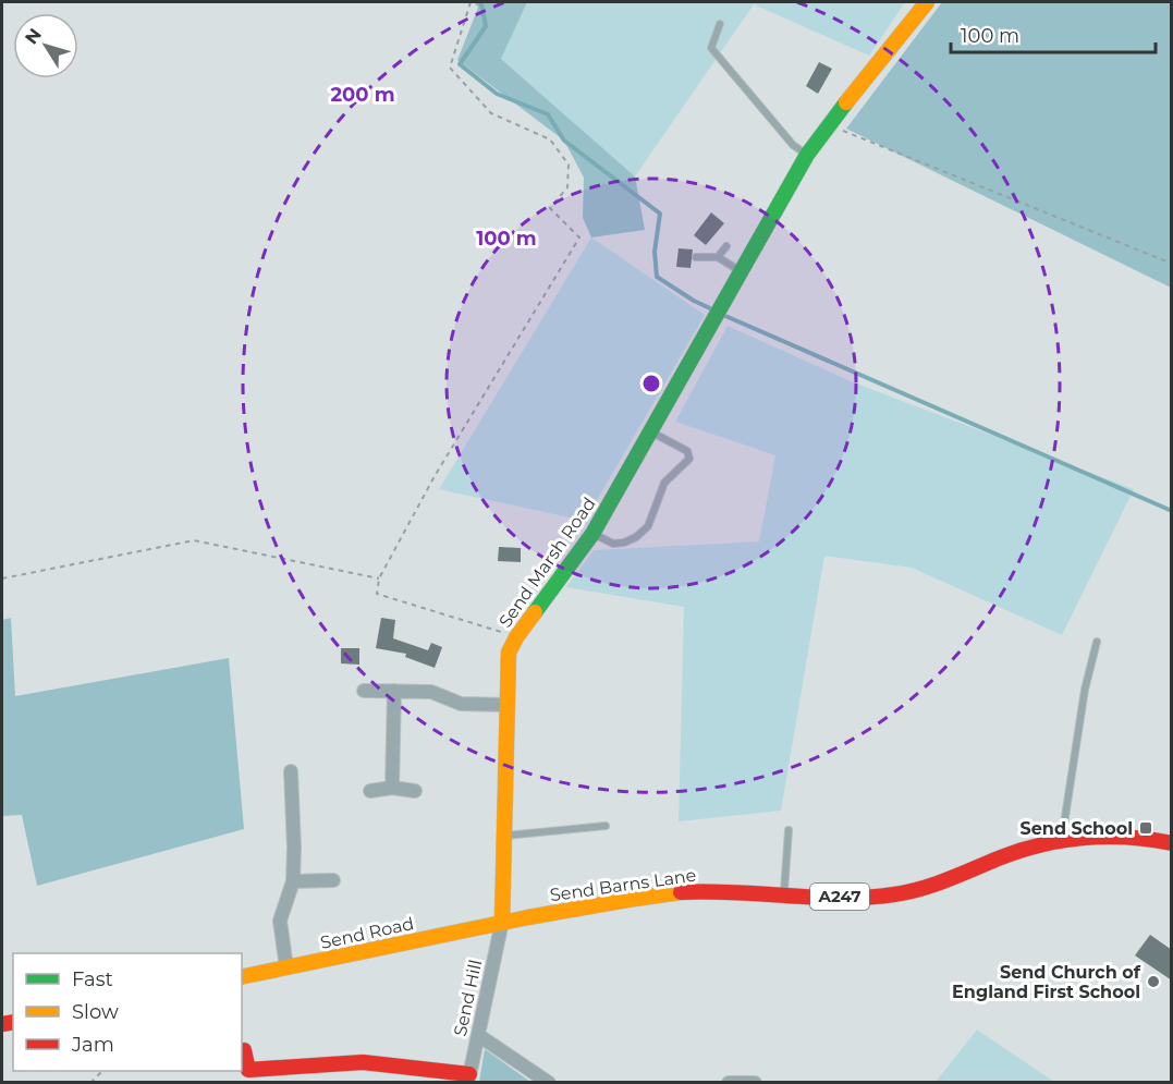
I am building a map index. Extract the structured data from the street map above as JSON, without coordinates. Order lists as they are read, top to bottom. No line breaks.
{"streets":{"main road":["Send Marsh Road","Send Barns Lane","A247","Send Road"],"street":["Send Hill"]},"crossings":[["Send Marsh Road","Send Barns Lane"],["Send Marsh Road","Send Road"],["Send Marsh Road","Send Hill"],["Send Barns Lane","Send Road"],["Send Barns Lane","Send Hill"],["Send Road","Send Hill"]],"places":{"transit":["Send School"],"other":["Send Church of England First School"]},"legend":["Fast","Slow","Jam"],"scale_bar":"100 m","north":"top left","rings":["200 m","100 m"]}
